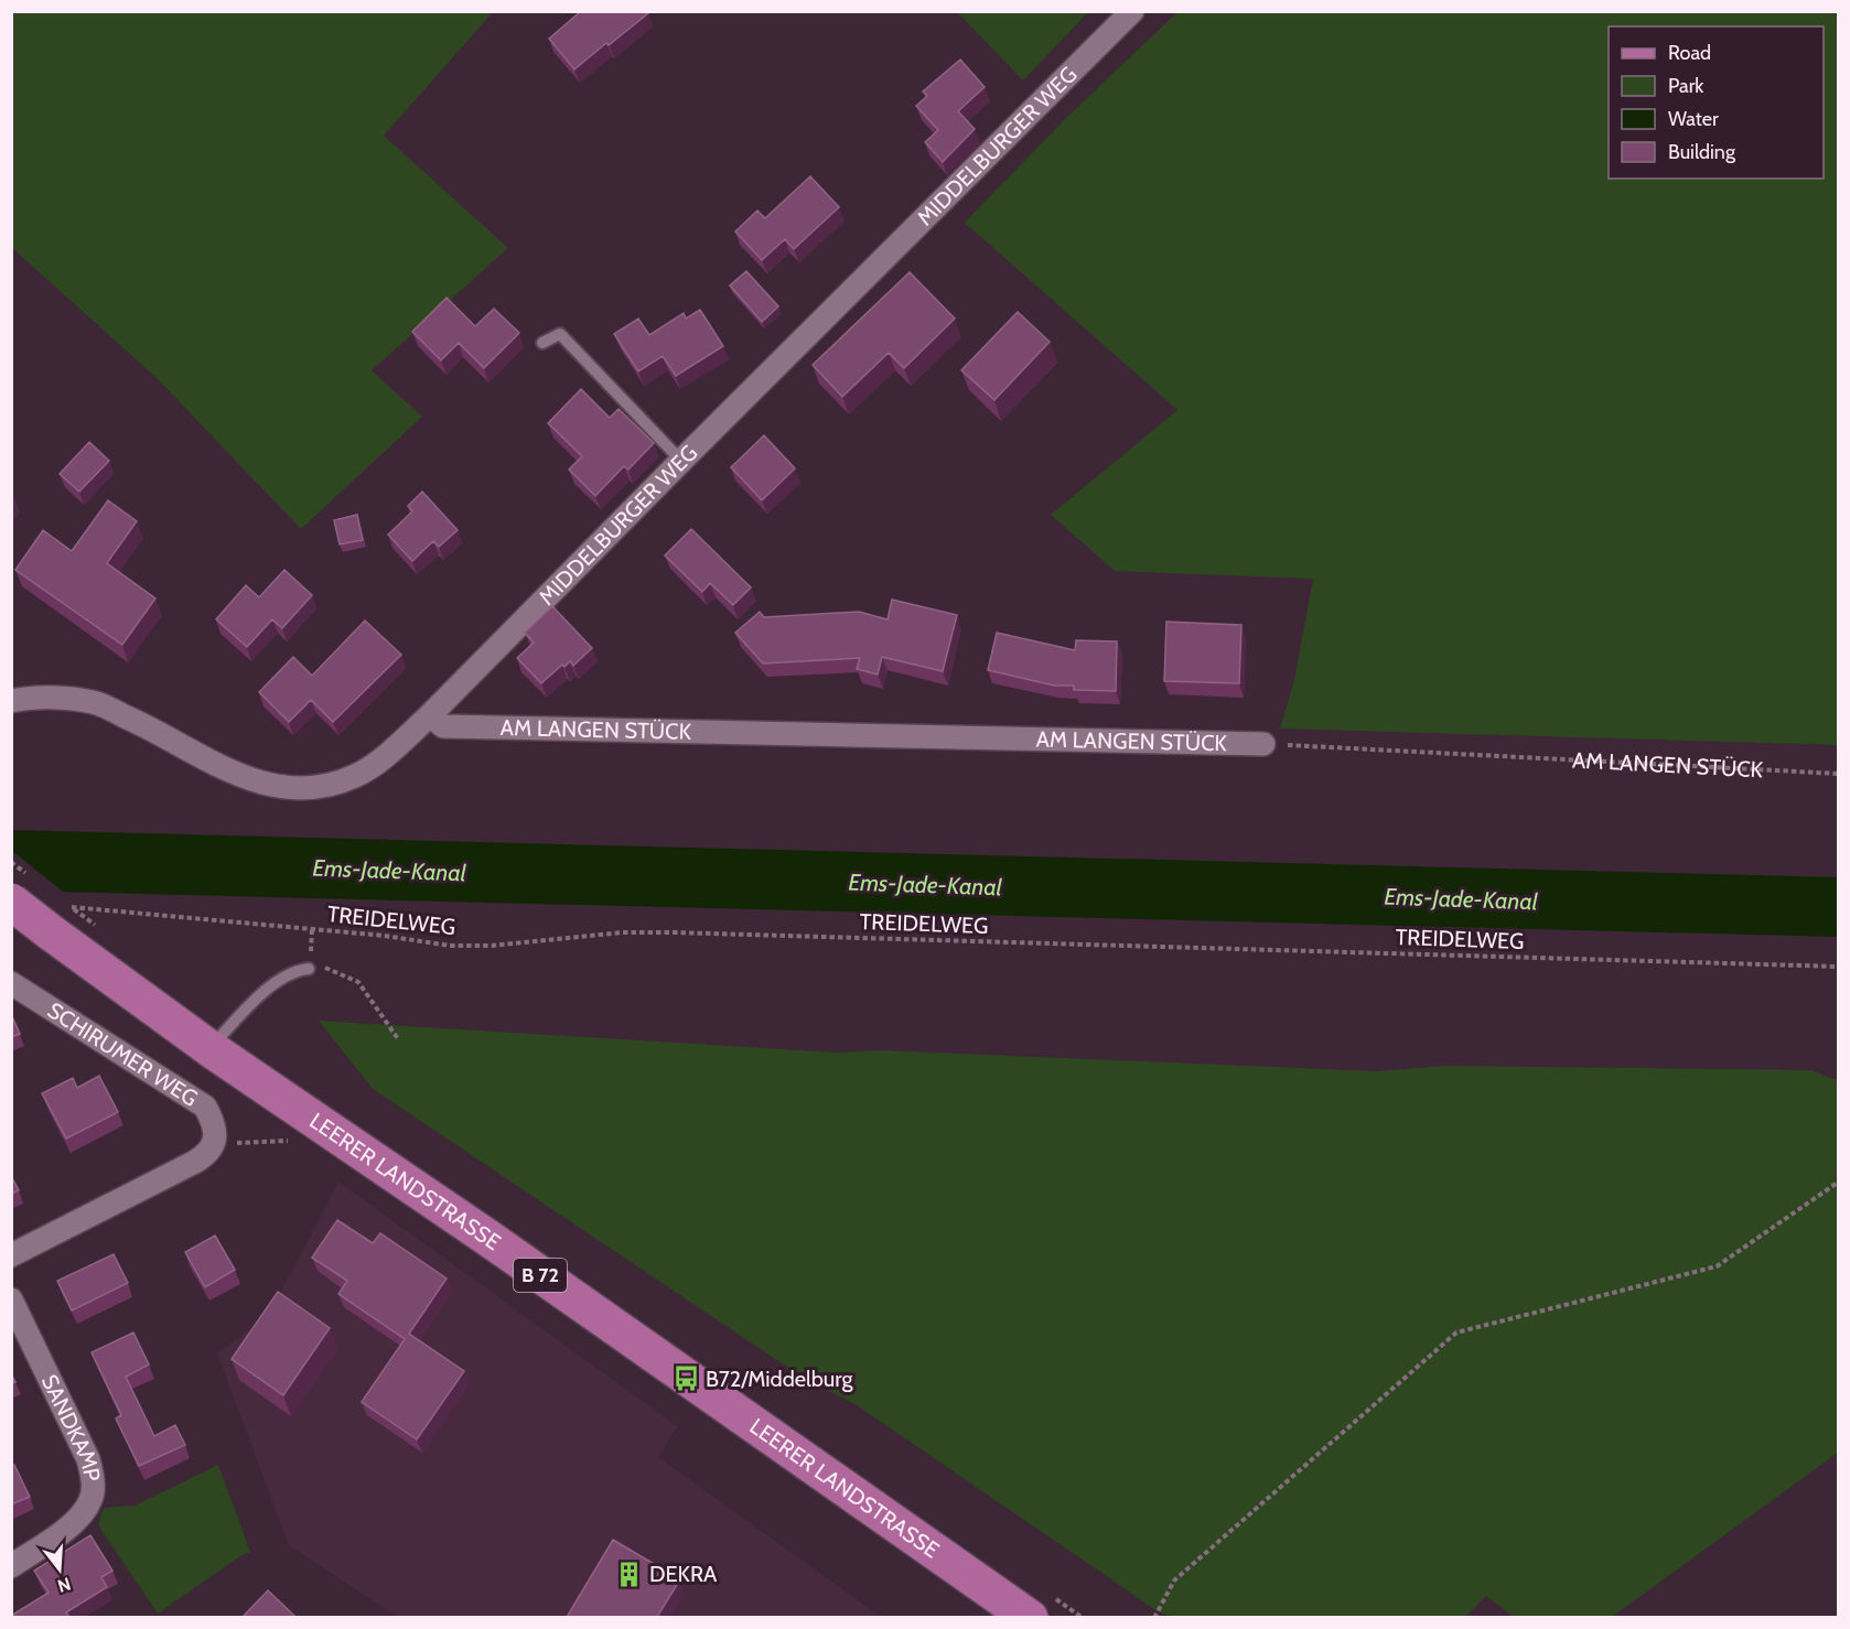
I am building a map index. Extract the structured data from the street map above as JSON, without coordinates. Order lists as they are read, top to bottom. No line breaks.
{"streets":{"main road":["LEERER LANDSTRASSE","B 72"],"street":["MIDDELBURGER WEG","AM LANGEN STÜCK","SCHIRUMER WEG","SANDKAMP"],"path":["TREIDELWEG"]},"crossings":[["MIDDELBURGER WEG","AM LANGEN STÜCK"],["TREIDELWEG","LEERER LANDSTRASSE"]],"water":["Ems-Jade-Kanal"],"places":{"bus stop":["B72/Middelburg"],"building":["DEKRA"]},"legend":["Road","Park","Water","Building"],"north":"bottom"}
